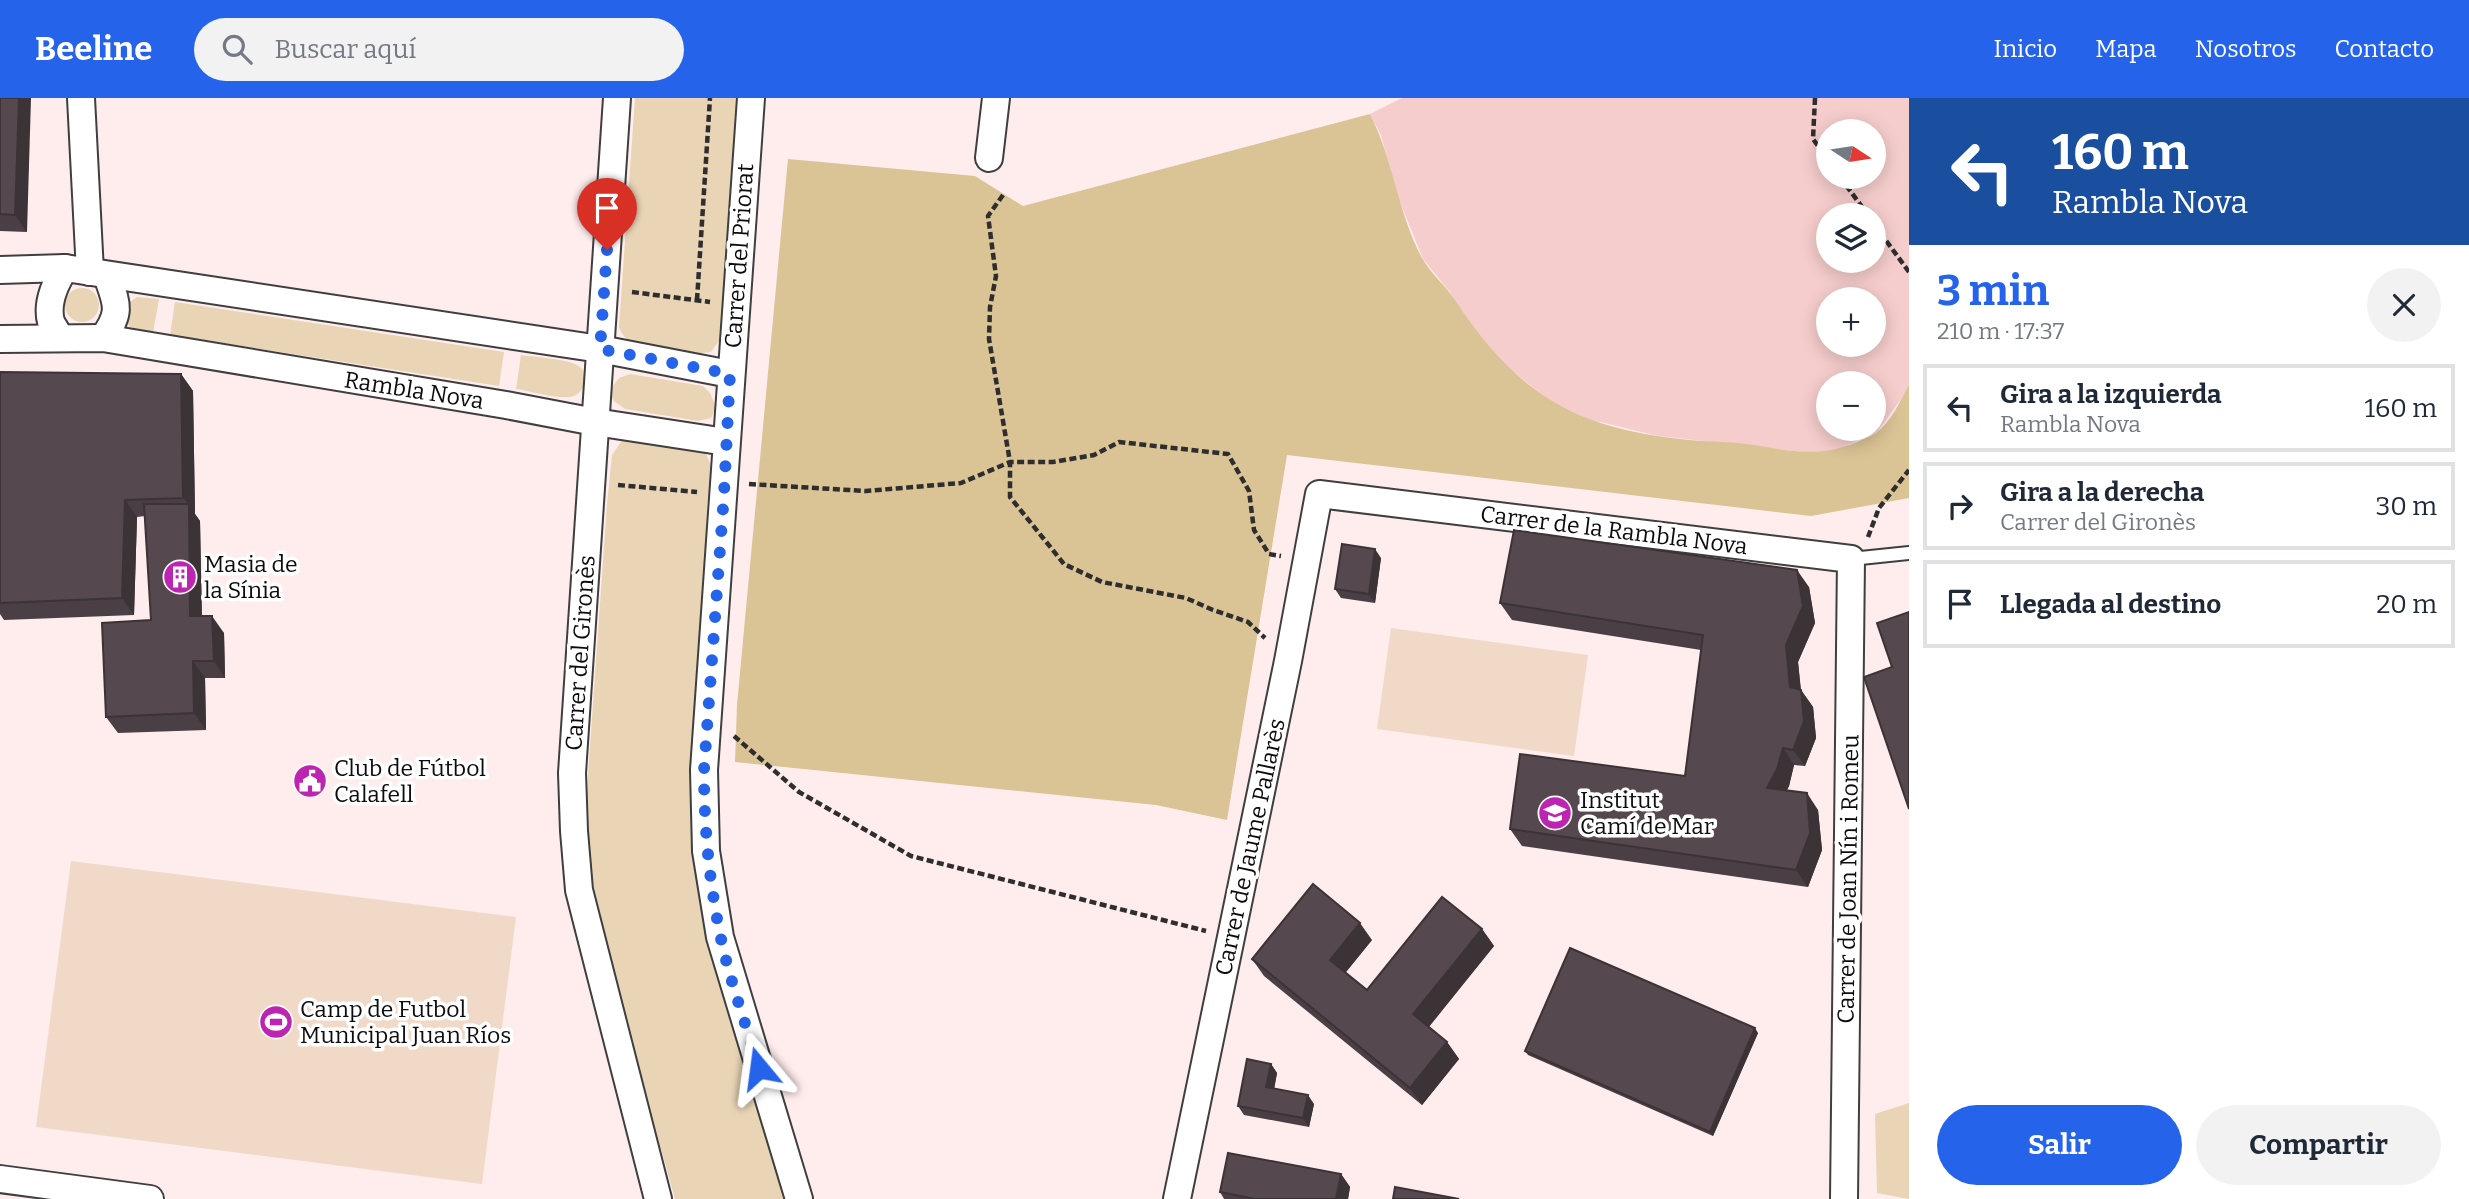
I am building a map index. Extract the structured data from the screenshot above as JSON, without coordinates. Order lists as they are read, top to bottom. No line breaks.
{"streets":{"street":["Carrer del Priorat","Rambla Nova","Carrer de la Rambla Nova","Carrer del Gironès","Carrer de Jaume Pallarès","Carrer de Joan Nín i Romeu"]},"crossings":[["Carrer del Priorat","Rambla Nova"],["Rambla Nova","Carrer del Gironès"],["Carrer de la Rambla Nova","Carrer de Jaume Pallarès"],["Carrer de la Rambla Nova","Carrer de Joan Nín i Romeu"]],"places":{"building":["Masia de la Sínia"],"public building":["Club de Fútbol Calafell"],"school or university":["Institut Camí de Mar"],"sports":["Camp de Futbol Municipal Juan Ríos"]},"north":"right","page":{"header":"Beeline","search":"Buscar aquí","nav":["Inicio","Mapa","Nosotros","Contacto"],"turn":["160 m","Rambla Nova"],"map_buttons":["+","−"],"heading":["3 min","210 m · 17:37"],"list":[{"name":"Gira a la izquierda","note":"Rambla Nova","value":"160 m"},{"name":"Gira a la derecha","note":"Carrer del Gironès","value":"30 m"},{"name":"Llegada al destino","value":"20 m"}],"buttons":["Salir","Compartir"]}}
